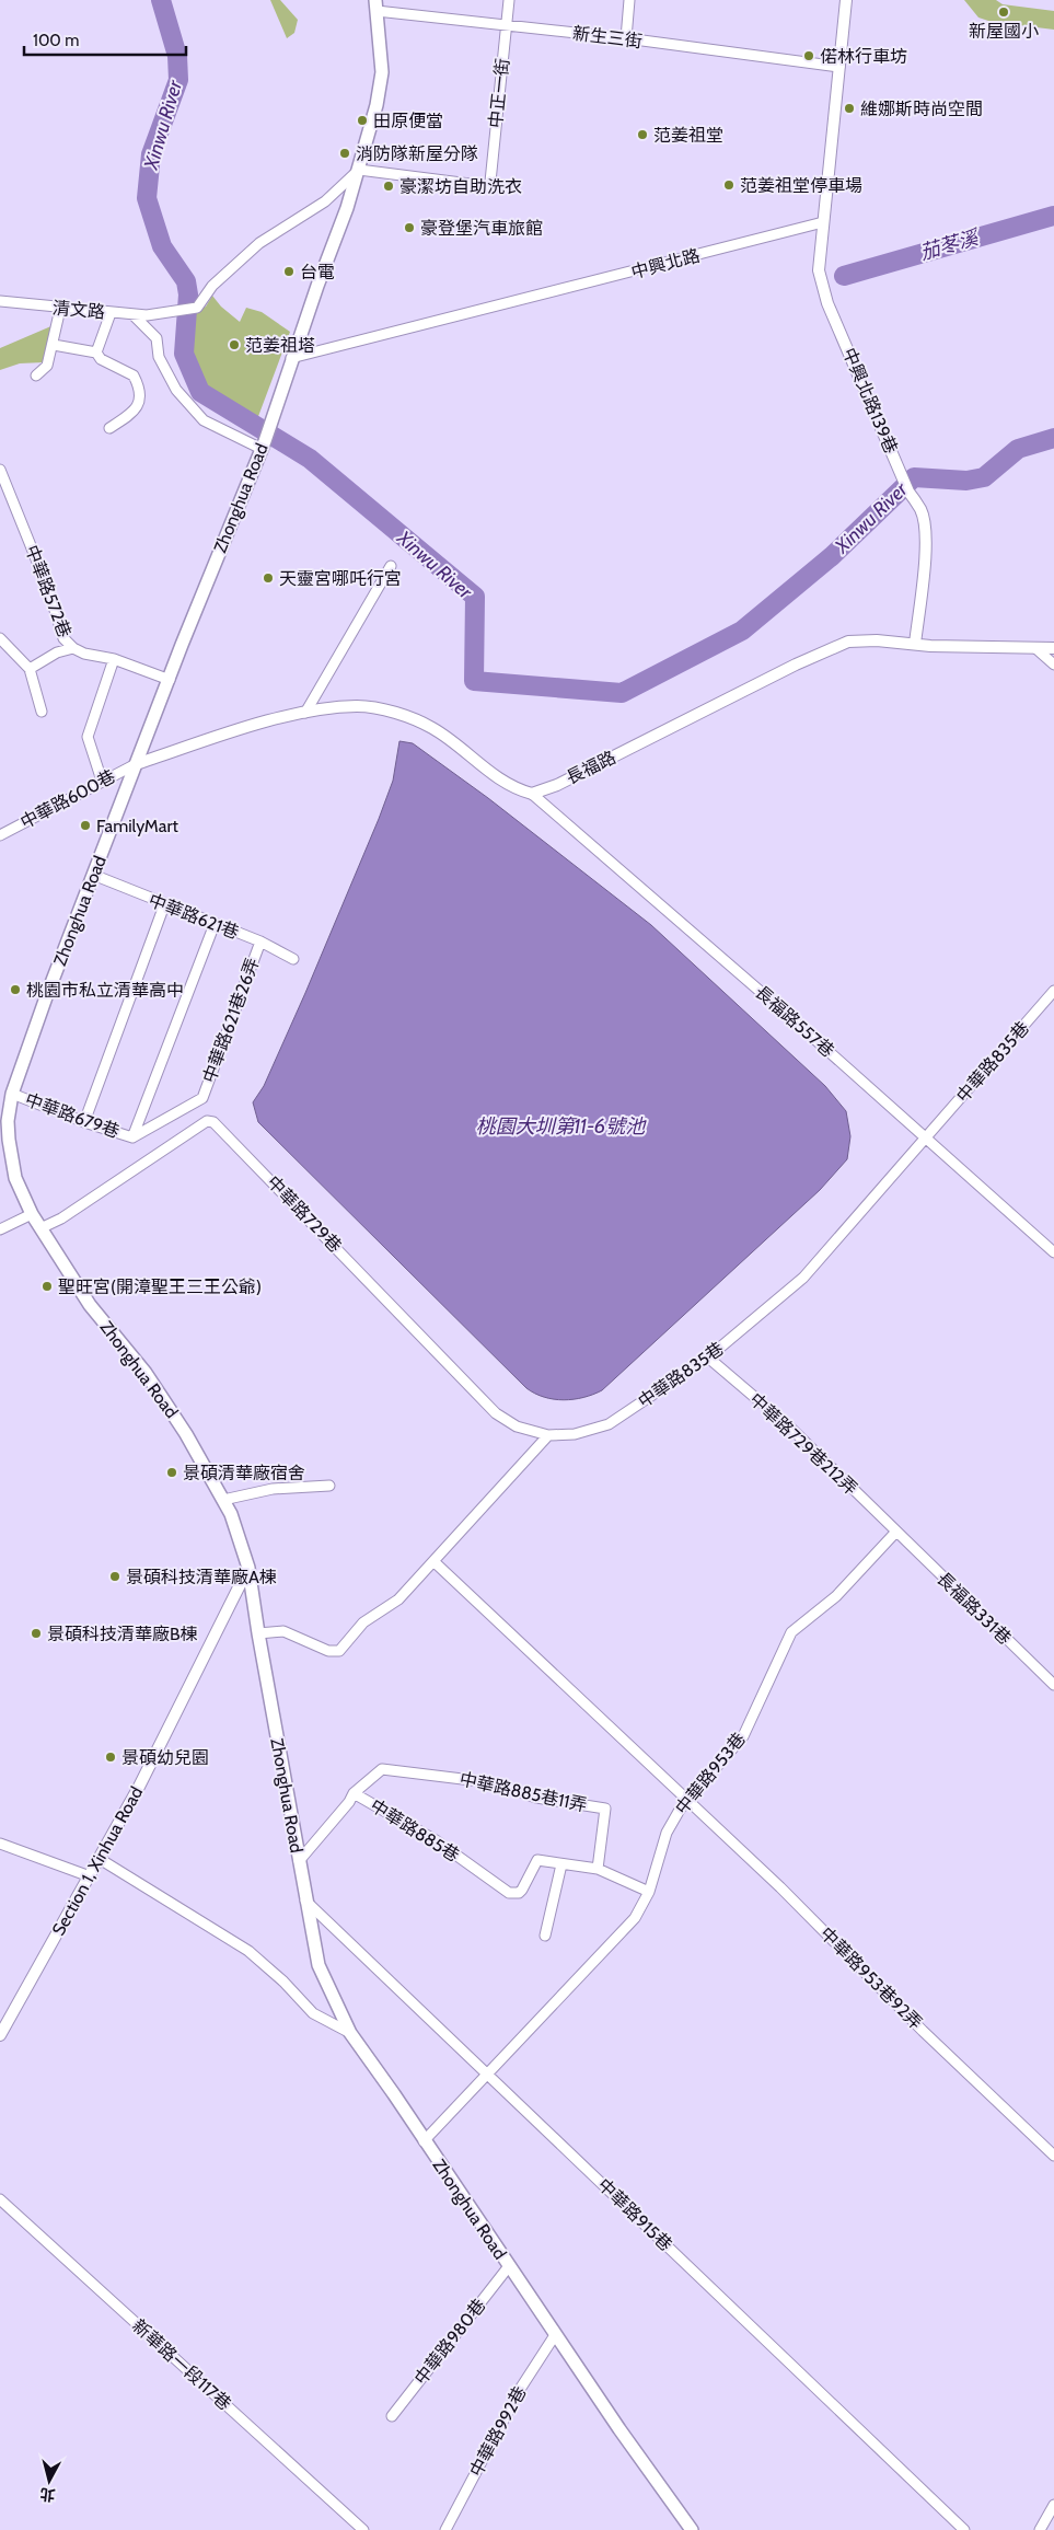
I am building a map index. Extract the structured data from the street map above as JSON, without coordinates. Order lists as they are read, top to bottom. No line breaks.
{"streets":{"main road":["Zhonghua Road"],"street":["新生三街","中正一街","中興北路","清文路","中興北路139巷","中華路572巷","長福路","中華路600巷","中華路621巷","中華路621巷26弄","長福路557巷","中華路835巷","中華路679巷","中華路729巷","中華路729巷212弄","長福路331巷","中華路953巷","中華路885巷11弄","中華路885巷","Section 1, Xinhua Road","中華路953巷92弄","中華路915巷","中華路980巷","新華路一段117巷","中華路992巷"]},"crossings":[["新生三街","中正一街"],["新生三街","Zhonghua Road"],["中正一街","清文路"],["中正一街","Zhonghua Road"],["中興北路","中興北路139巷"],["中興北路","Zhonghua Road"],["清文路","Zhonghua Road"],["中興北路139巷","長福路"],["Zhonghua Road","中華路572巷"],["Zhonghua Road","中華路600巷"],["Zhonghua Road","中華路621巷"],["Zhonghua Road","中華路679巷"],["Zhonghua Road","中華路729巷"],["Zhonghua Road","中華路953巷"],["Zhonghua Road","中華路885巷"],["Zhonghua Road","Section 1, Xinhua Road"],["Zhonghua Road","中華路915巷"],["Zhonghua Road","中華路980巷"],["Zhonghua Road","中華路992巷"],["長福路","長福路557巷"],["中華路621巷","中華路621巷26弄"],["中華路621巷26弄","中華路679巷"],["長福路557巷","中華路835巷"],["中華路835巷","中華路729巷"],["中華路835巷","中華路729巷212弄"],["中華路729巷212弄","長福路331巷"],["中華路729巷212弄","中華路953巷"],["長福路331巷","中華路953巷"],["中華路953巷","中華路953巷92弄"],["中華路953巷","中華路915巷"],["中華路885巷11弄","中華路885巷"]],"water":["Xinwu River","茄苳溪","桃園大圳第11-6號池"],"places":["新屋國小","偌林行車坊","維娜斯時尚空間","田原便當","范姜祖堂","消防隊新屋分隊","范姜祖堂停車場","豪潔坊自助洗衣","豪登堡汽車旅館","台電","范姜祖塔","天靈宮哪吒行宮","FamilyMart","桃園市私立清華高中","聖旺宮(開漳聖王三王公爺)","景碩清華廠宿舍","景碩科技清華廠A棟","景碩科技清華廠B棟","景碩幼兒園"],"scale_bar":"100 m","north":"bottom"}
